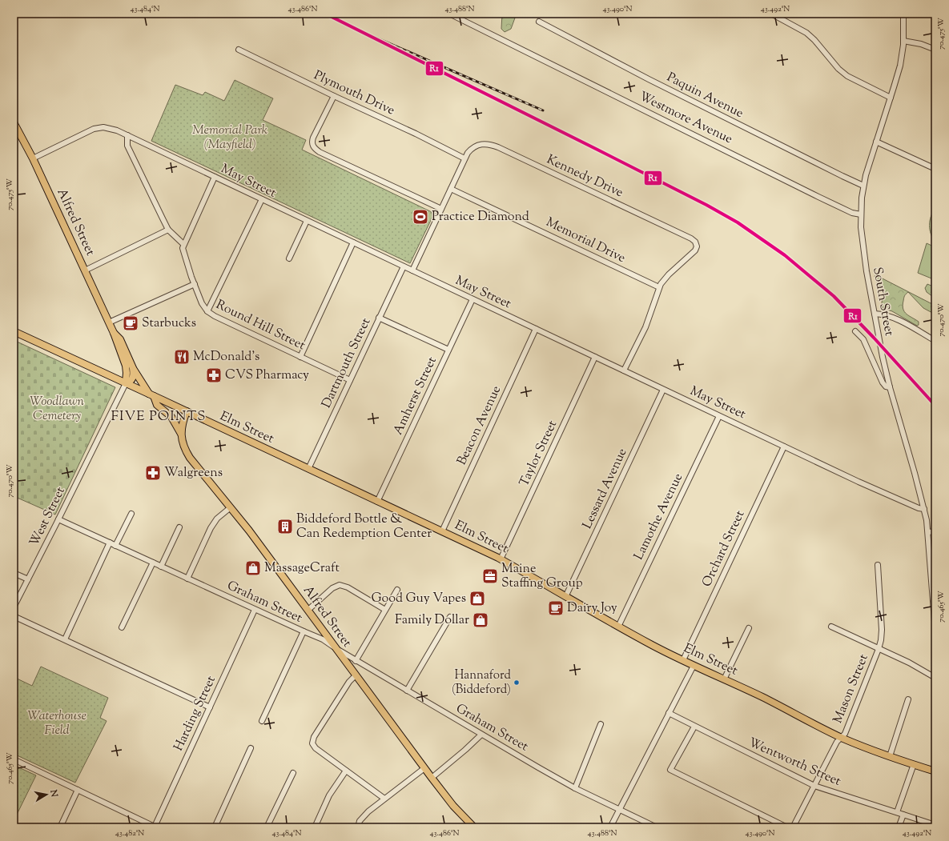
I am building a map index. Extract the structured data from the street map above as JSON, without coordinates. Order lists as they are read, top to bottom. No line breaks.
{"streets":{"main road":["Alfred Street","Elm Street"],"street":["Plymouth Drive","Paquin Avenue","Westmore Avenue","Kennedy Drive","May Street","Memorial Drive","South Street","Round Hill Street","Dartmouth Street","Amherst Street","Beacon Avenue","Taylor Street","Lessard Avenue","West Street","Lamothe Avenue","Orchard Street","Graham Street","Mason Street","Harding Street","Wentworth Street"]},"crossings":[["Plymouth Drive","Kennedy Drive"],["Paquin Avenue","South Street"],["Westmore Avenue","South Street"],["Kennedy Drive","May Street"],["Kennedy Drive","Memorial Drive"],["May Street","Alfred Street"],["May Street","South Street"],["May Street","Dartmouth Street"],["May Street","Amherst Street"],["May Street","Beacon Avenue"],["May Street","Taylor Street"],["May Street","Lessard Avenue"],["May Street","Lamothe Avenue"],["May Street","Orchard Street"],["Alfred Street","Elm Street"],["Alfred Street","West Street"],["Alfred Street","Graham Street"],["Round Hill Street","Dartmouth Street"],["Dartmouth Street","Elm Street"],["Amherst Street","Elm Street"],["Beacon Avenue","Elm Street"],["Elm Street","Taylor Street"],["Elm Street","Lessard Avenue"],["Elm Street","West Street"],["Elm Street","Lamothe Avenue"],["Elm Street","Orchard Street"],["Elm Street","Mason Street"],["West Street","Graham Street"],["Graham Street","Harding Street"],["Mason Street","Wentworth Street"]],"districts":["FIVE POINTS"],"parks":["Memorial Park (Mayfield)","Woodlawn Cemetery","Waterhouse Field"],"places":{"sports":["Practice Diamond"],"cafe":["Starbucks","Dairy Joy"],"restaurant":["McDonald's"],"pharmacy":["CVS Pharmacy","Walgreens"],"building":["Biddeford Bottle & Can Redemption Center"],"shop":["MassageCraft","Good Guy Vapes","Family Dollar"],"office":["Maine Staffing Group"],"other":["Hannaford (Biddeford)"]},"lines":["transit line R1"],"north":"right","coordinates":["43.484°N","43.486°N","43.488°N","43.490°N","43.492°N","70.475°W","70.470°W","70.465°W","43.482°N"]}
